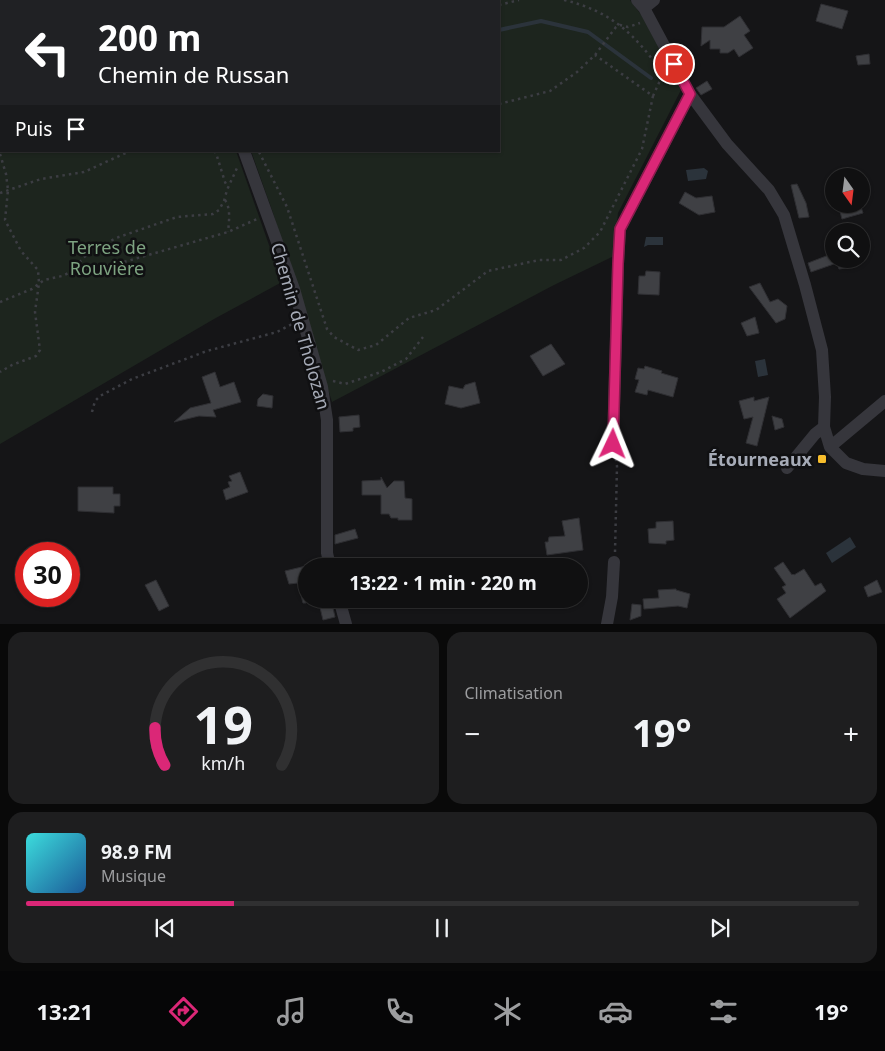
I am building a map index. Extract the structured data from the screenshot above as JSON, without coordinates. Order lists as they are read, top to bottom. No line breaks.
{"streets":{"street":["Chemin de Tholozan"]},"parks":["Terres de Rouvière"],"places":{"transit":["Étourneaux"]},"north":"bottom","page":{"turn":["200 m","Chemin de Russan"],"then":"Puis","limit":"30","trip":"13:22 · 1 min · 220 m","tile":"Climatisation","heat":["−","19°","+"],"song":["98.9 FM","Musique"],"tabs":["13:21","19°"],"gauge":["19","km/h"]}}
